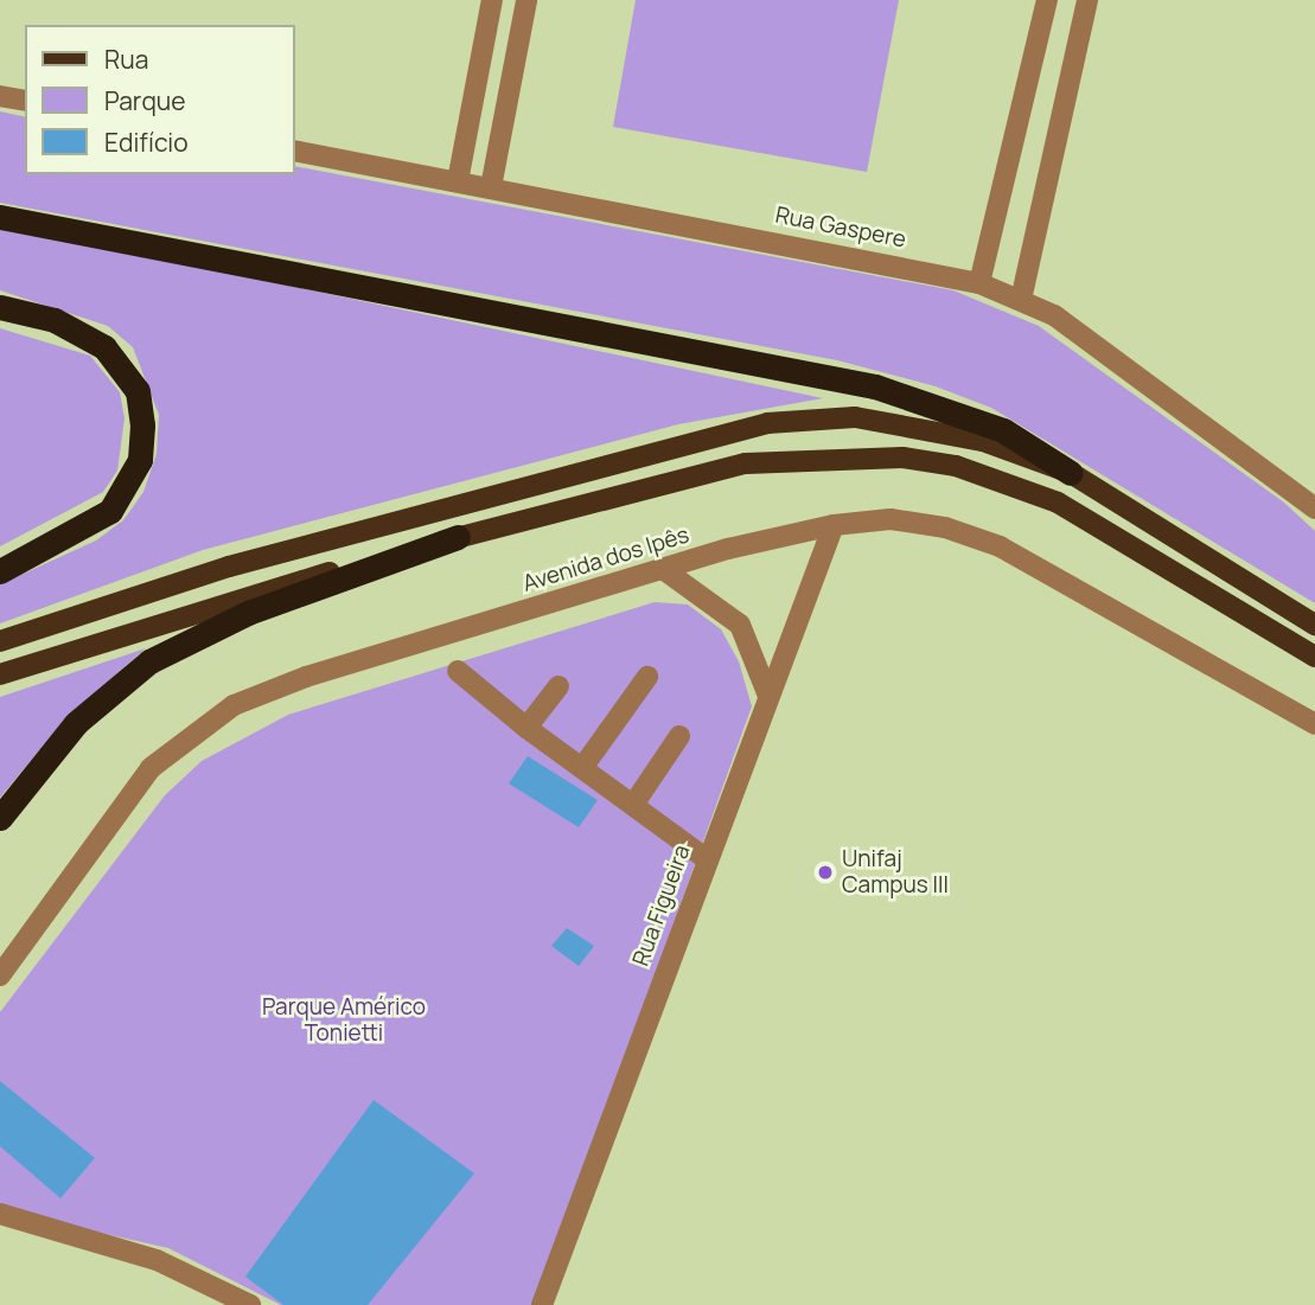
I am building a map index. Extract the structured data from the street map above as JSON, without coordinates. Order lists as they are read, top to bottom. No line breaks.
{"streets":{"street":["Rua Gaspere","Avenida dos Ipês","Rua Figueira"]},"crossings":[["Avenida dos Ipês","Rua Figueira"]],"parks":["Parque Américo Tonietti"],"places":["Unifaj Campus III"],"legend":["Rua","Parque","Edifício"]}
